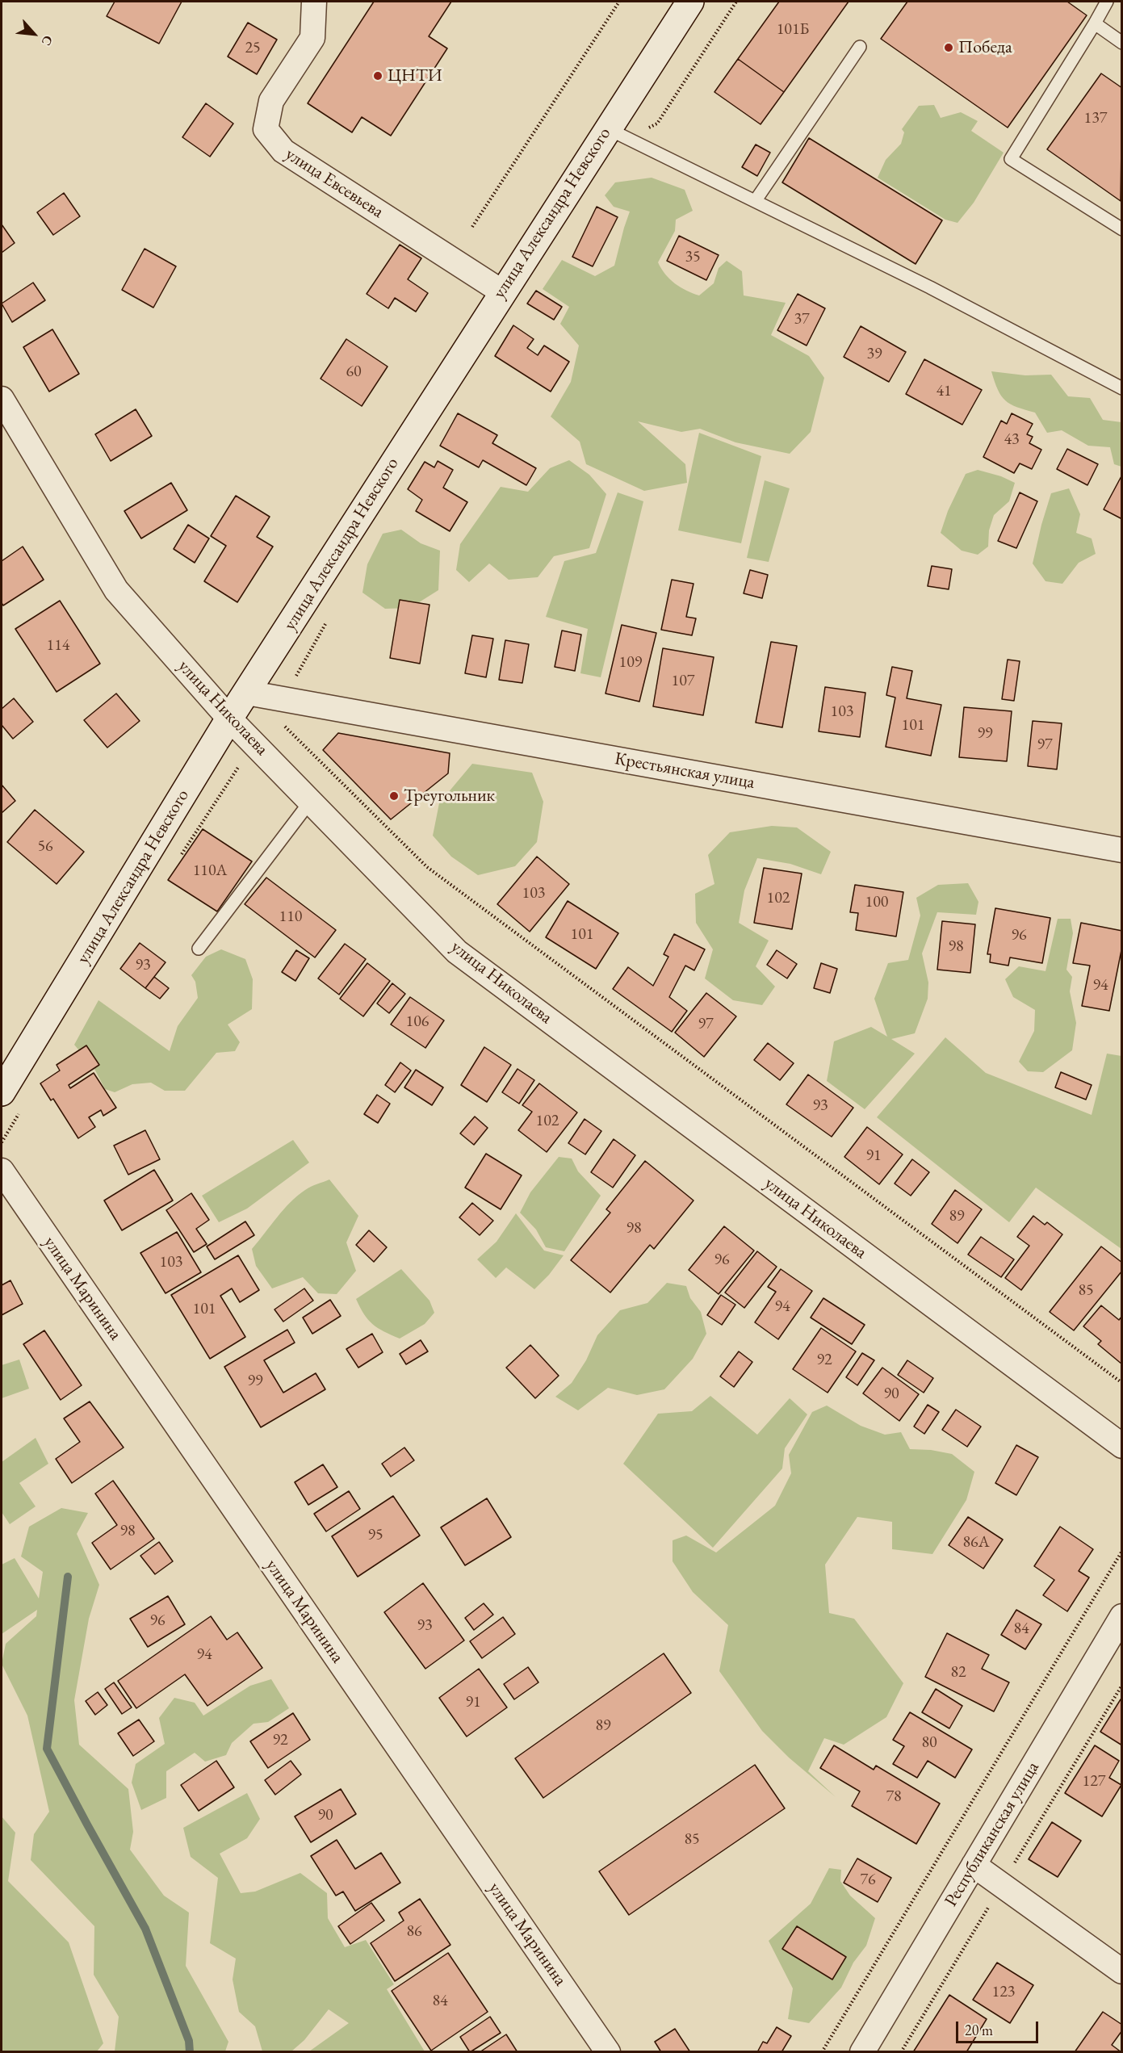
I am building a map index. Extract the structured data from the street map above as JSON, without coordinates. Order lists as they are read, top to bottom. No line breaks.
{"streets":{"main road":["улица Александра Невского"],"street":["улица Евсевьева","улица Николаева","Крестьянская улица","улица Маринина","Республиканская улица"]},"crossings":[["улица Евсевьева","улица Александра Невского"],["улица Александра Невского","улица Николаева"],["улица Александра Невского","Крестьянская улица"]],"places":["Победа","ЦНТИ","Треугольник"],"house_numbers":["101Б","25","137","35","37","39","60","41","43","114","109","107","103","101","99","97","56","110А","103","102","100","110","101","96","98","93","94","106","97","93","102","91","89","98","96","103","85","94","101","92","99","90","98","95","86А","96","93","84","94","82","91","89","92","80","127","78","90","85","76","86","123","84"],"scale_bar":"20 m","north":"bottom right"}
